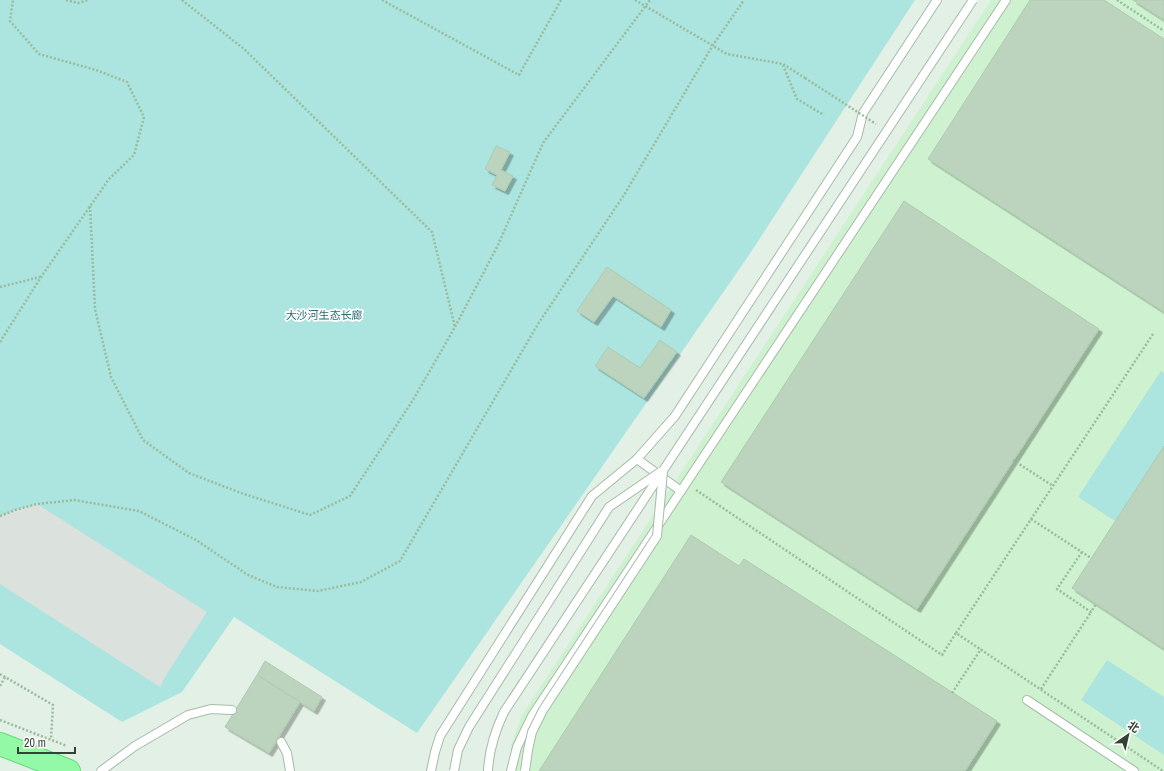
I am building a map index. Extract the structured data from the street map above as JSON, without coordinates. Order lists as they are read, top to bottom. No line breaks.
{"parks":["大沙河生态长廊"],"scale_bar":"20 m","north":"top right"}
